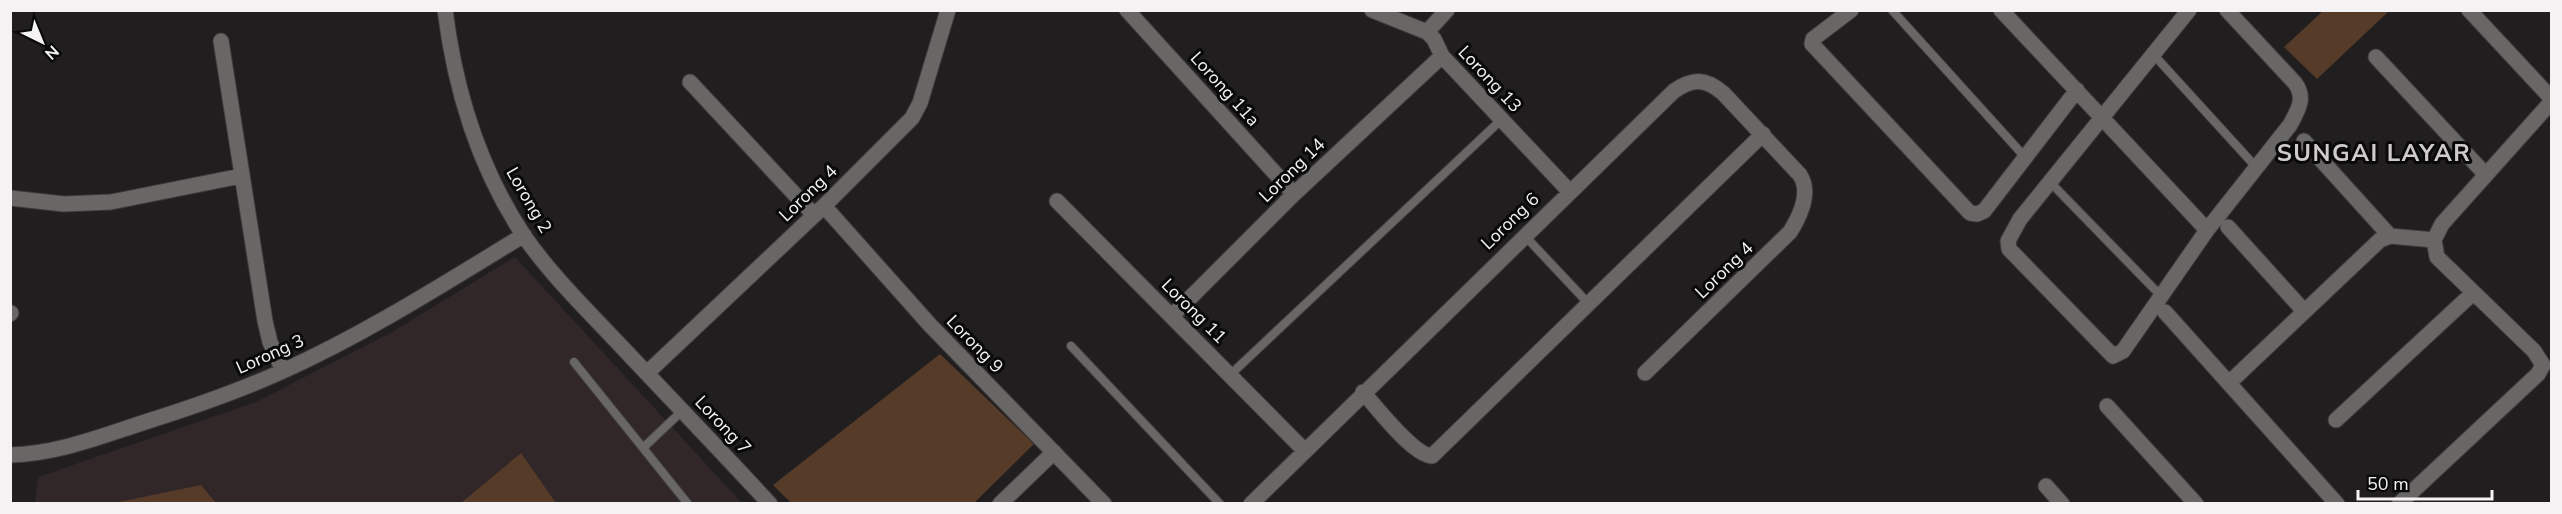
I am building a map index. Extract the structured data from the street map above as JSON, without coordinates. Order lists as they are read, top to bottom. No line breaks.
{"streets":{"street":["Lorong 13","Lorong 11a","Lorong 14","Lorong 4","Lorong 2","Lorong 6","Lorong 11","Lorong 9","Lorong 3","Lorong 7"]},"crossings":[["Lorong 13","Lorong 14"],["Lorong 13","Lorong 6"],["Lorong 11a","Lorong 14"],["Lorong 14","Lorong 11"],["Lorong 4","Lorong 2"],["Lorong 4","Lorong 6"],["Lorong 4","Lorong 9"],["Lorong 4","Lorong 7"],["Lorong 2","Lorong 3"],["Lorong 2","Lorong 7"],["Lorong 6","Lorong 11"]],"districts":["SUNGAI LAYAR"],"scale_bar":"50 m","north":"bottom right"}
